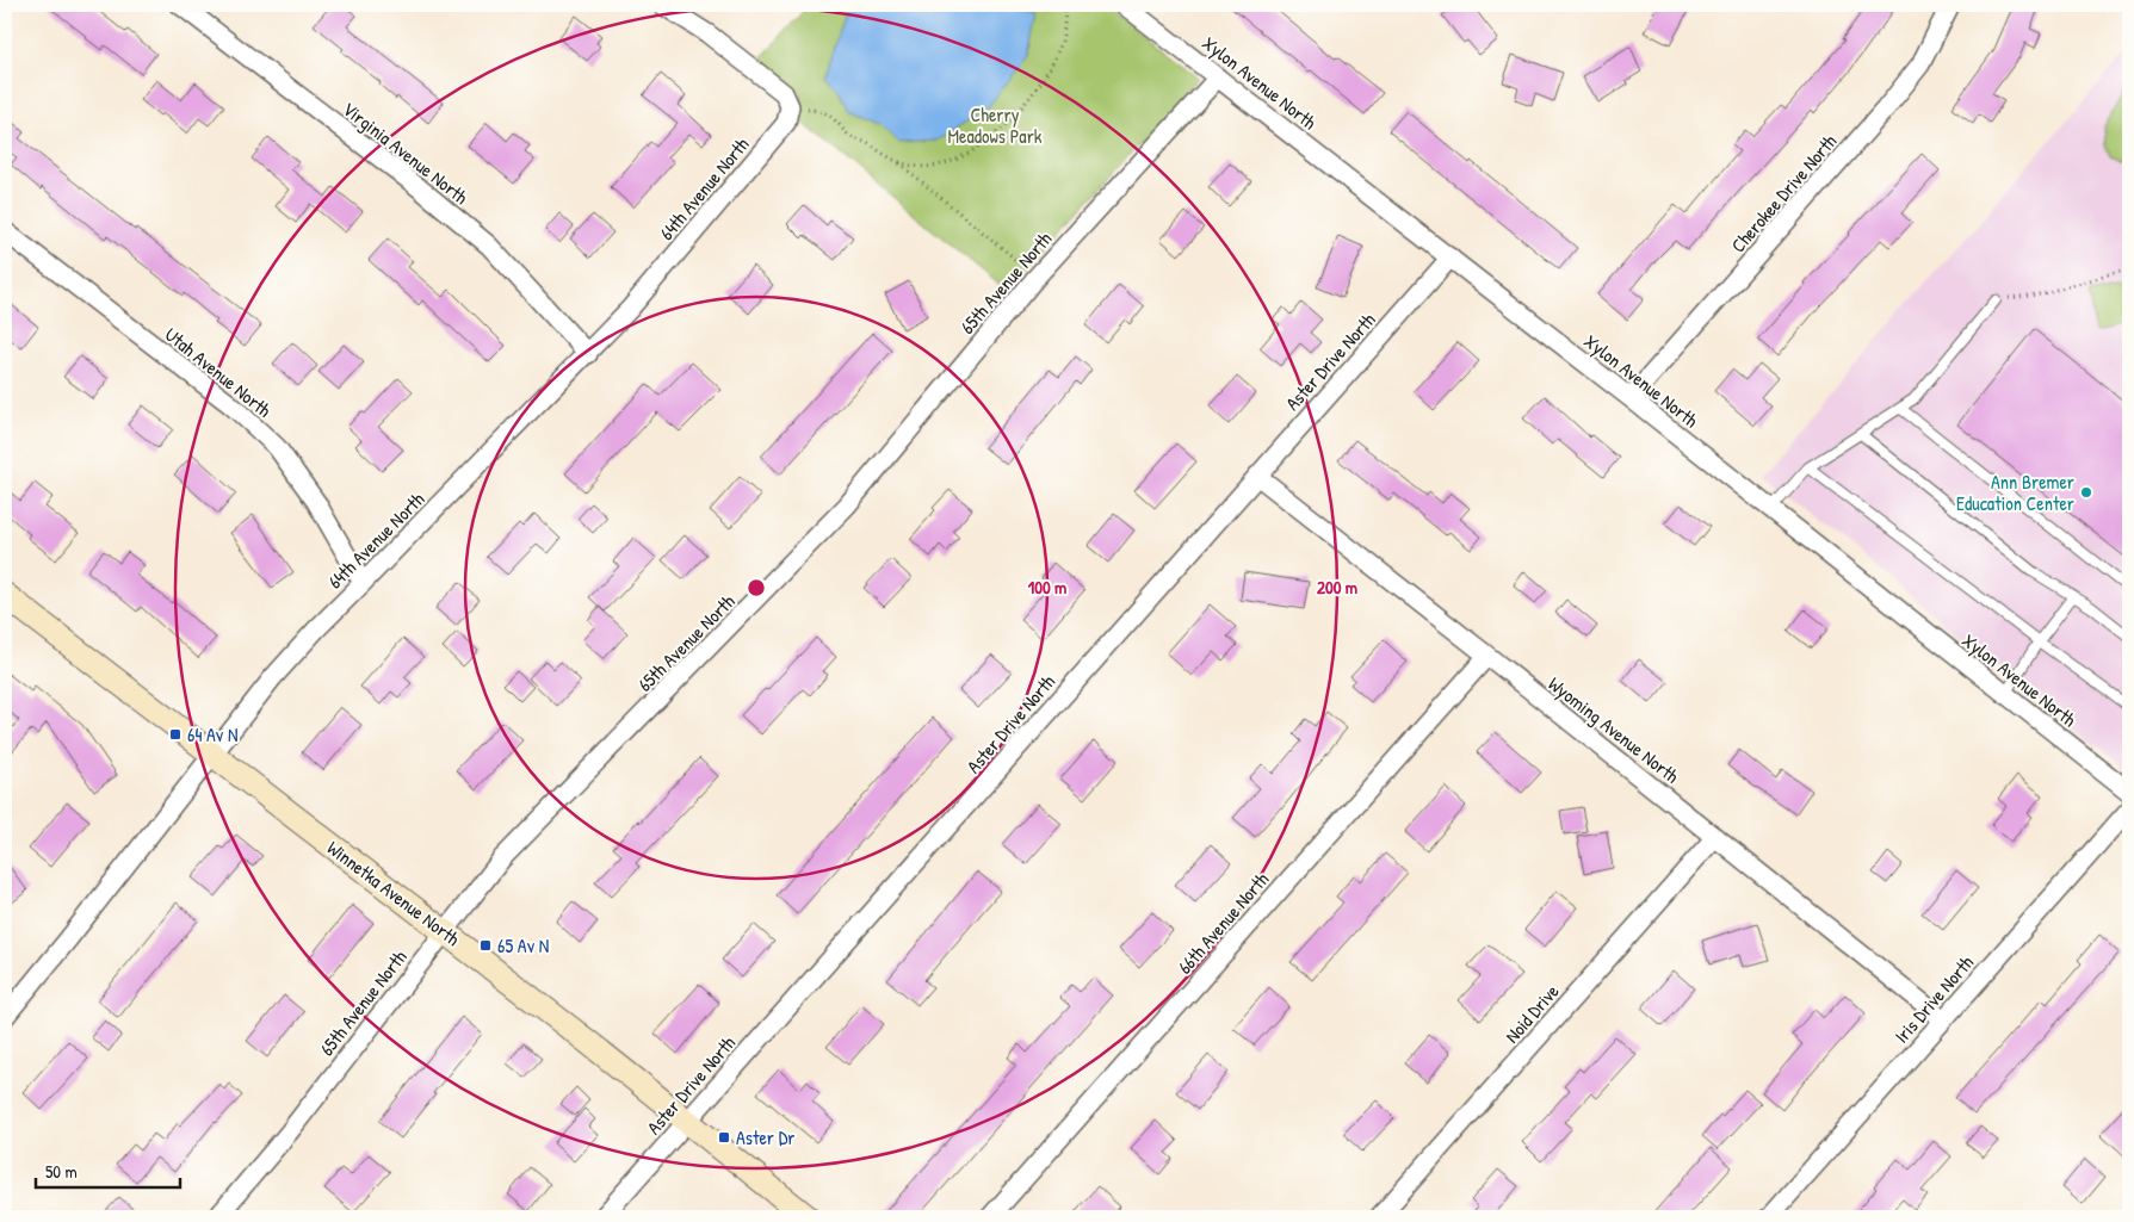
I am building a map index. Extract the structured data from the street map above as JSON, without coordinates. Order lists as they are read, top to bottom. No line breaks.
{"streets":{"street":["Xylon Avenue North","Virginia Avenue North","64th Avenue North","Cherokee Drive North","65th Avenue North","Aster Drive North","Utah Avenue North","Wyoming Avenue North","Winnetka Avenue North","66th Avenue North","Iris Drive North","Noid Drive"]},"crossings":[["Xylon Avenue North","Cherokee Drive North"],["Xylon Avenue North","65th Avenue North"],["Xylon Avenue North","Aster Drive North"],["Virginia Avenue North","64th Avenue North"],["64th Avenue North","Utah Avenue North"],["64th Avenue North","Winnetka Avenue North"],["65th Avenue North","Winnetka Avenue North"],["Aster Drive North","Wyoming Avenue North"],["Aster Drive North","Winnetka Avenue North"],["Wyoming Avenue North","66th Avenue North"],["Wyoming Avenue North","Iris Drive North"],["Wyoming Avenue North","Noid Drive"]],"parks":["Cherry Meadows Park"],"places":{"other":["Ann Bremer Education Center"],"transit":["64 Av N","65 Av N","Aster Dr"]},"scale_bar":"50 m","rings":["100 m","200 m"]}
